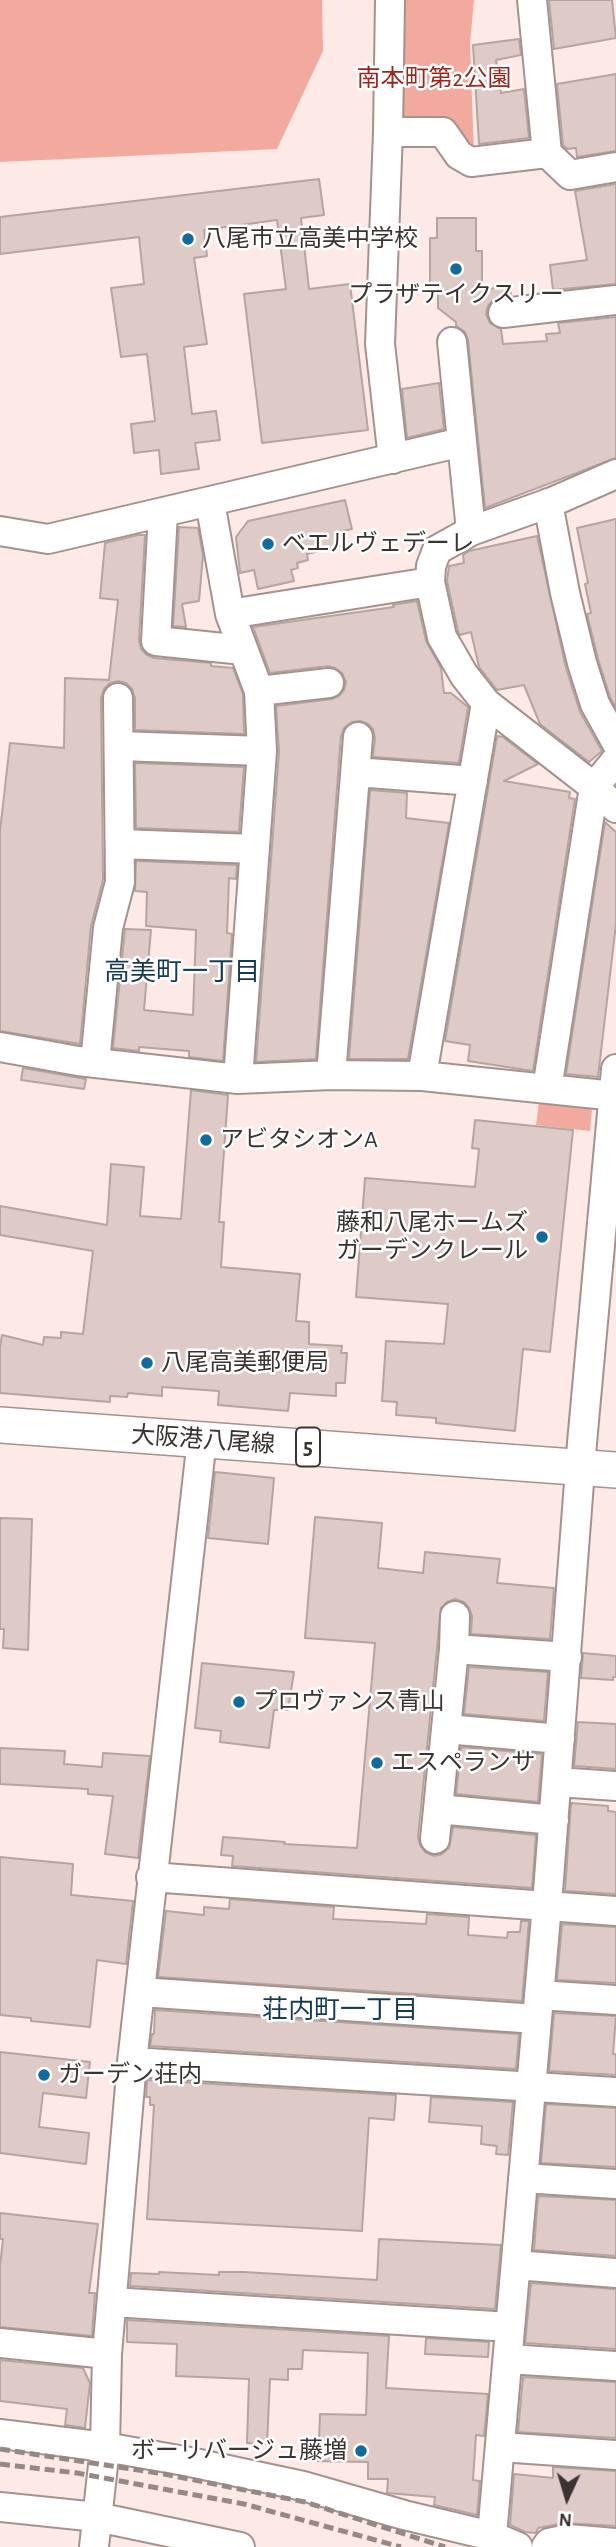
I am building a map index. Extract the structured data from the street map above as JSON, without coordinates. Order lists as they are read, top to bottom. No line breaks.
{"streets":{"main road":["大阪港八尾線","5"]},"districts":["高美町一丁目","荘内町一丁目"],"parks":["南本町第2公園"],"places":["八尾市立高美中学校","プラザテイクスリー","ベエルヴェデーレ","アビタシオンA","藤和八尾ホームズ ガーデンクレール","八尾高美郵便局","プロヴァンス青山","エスペランサ","ガーデン荘内","ボーリバージュ藤増"],"north":"bottom"}
